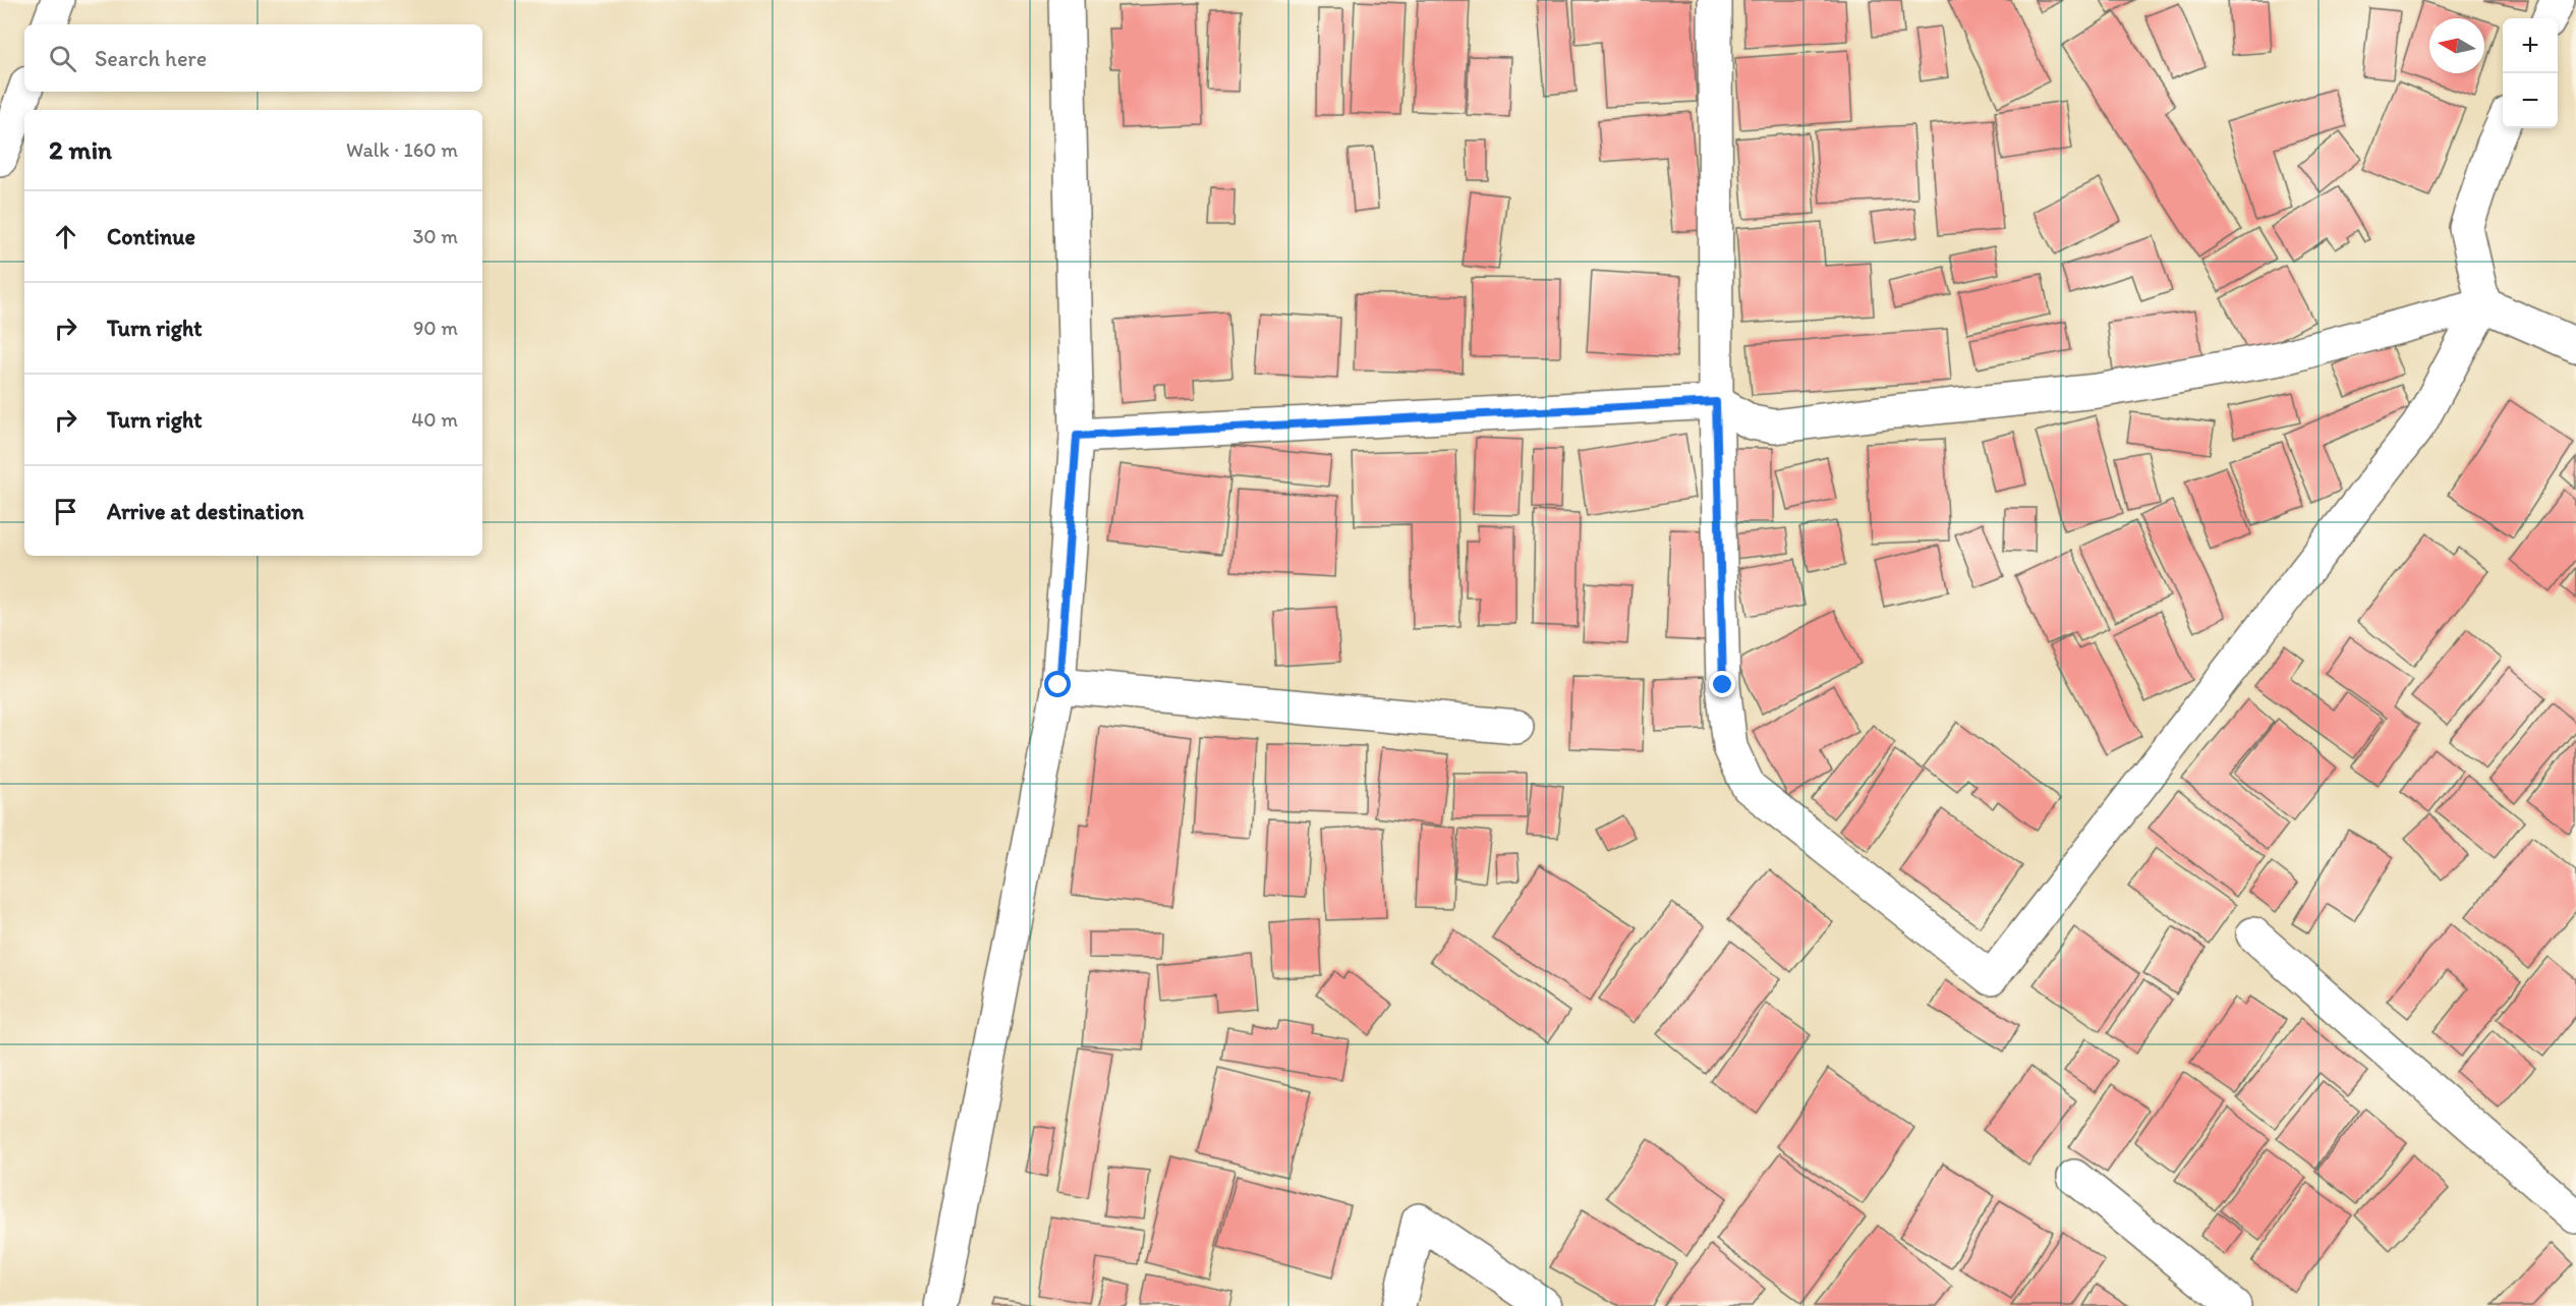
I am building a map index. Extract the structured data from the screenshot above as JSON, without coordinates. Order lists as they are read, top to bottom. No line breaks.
{"north":"left","page":{"map_buttons":["+","−"],"search":"Search here","heading":["2 min","Walk · 160 m"],"list":[["Continue","30 m"],["Turn right","90 m"],["Turn right","40 m"],"Arrive at destination"]}}
